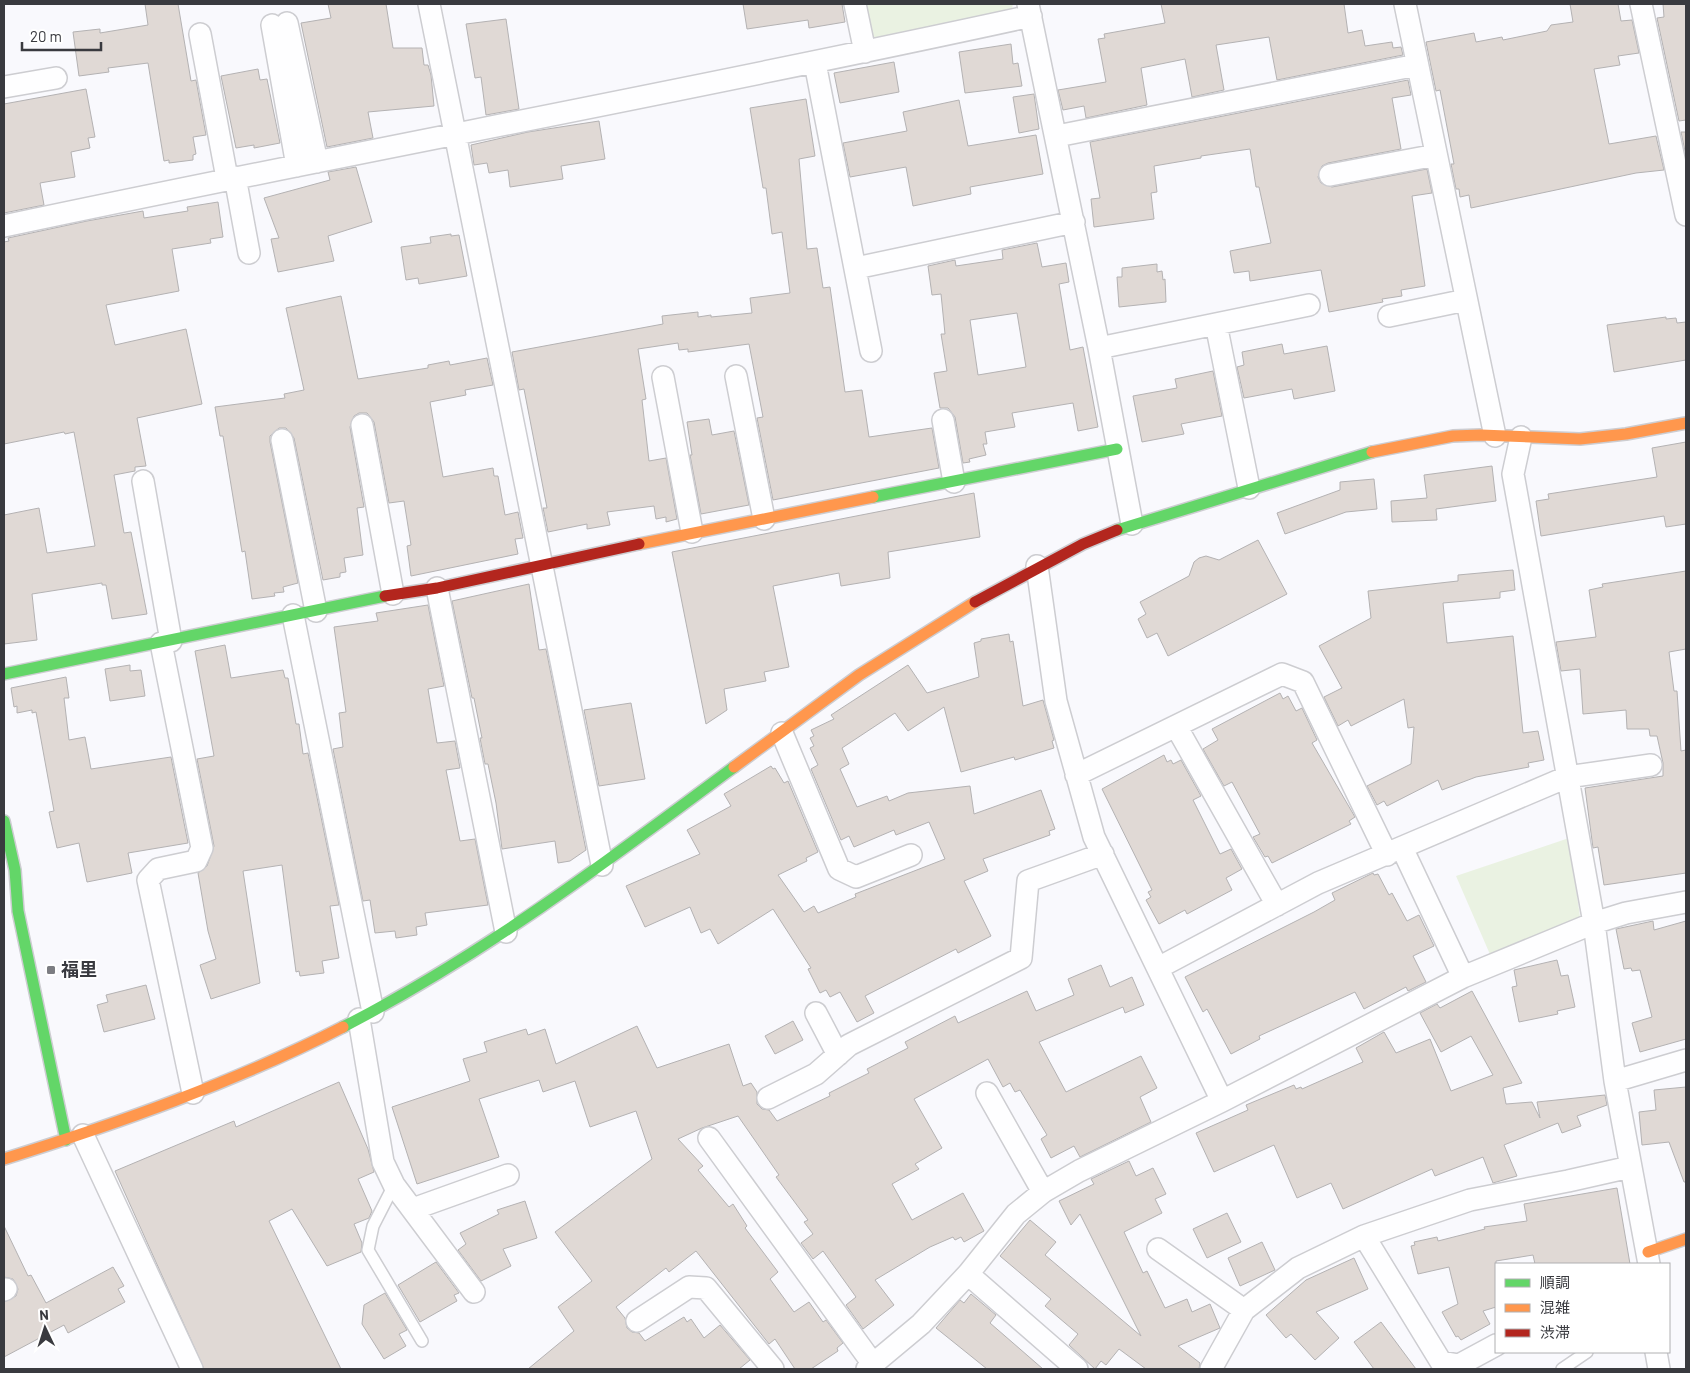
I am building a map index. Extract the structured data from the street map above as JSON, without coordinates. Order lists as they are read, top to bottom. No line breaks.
{"places":{"transit":["福里"]},"legend":["順調","混雑","渋滞"],"scale_bar":"20 m","north":"top"}
